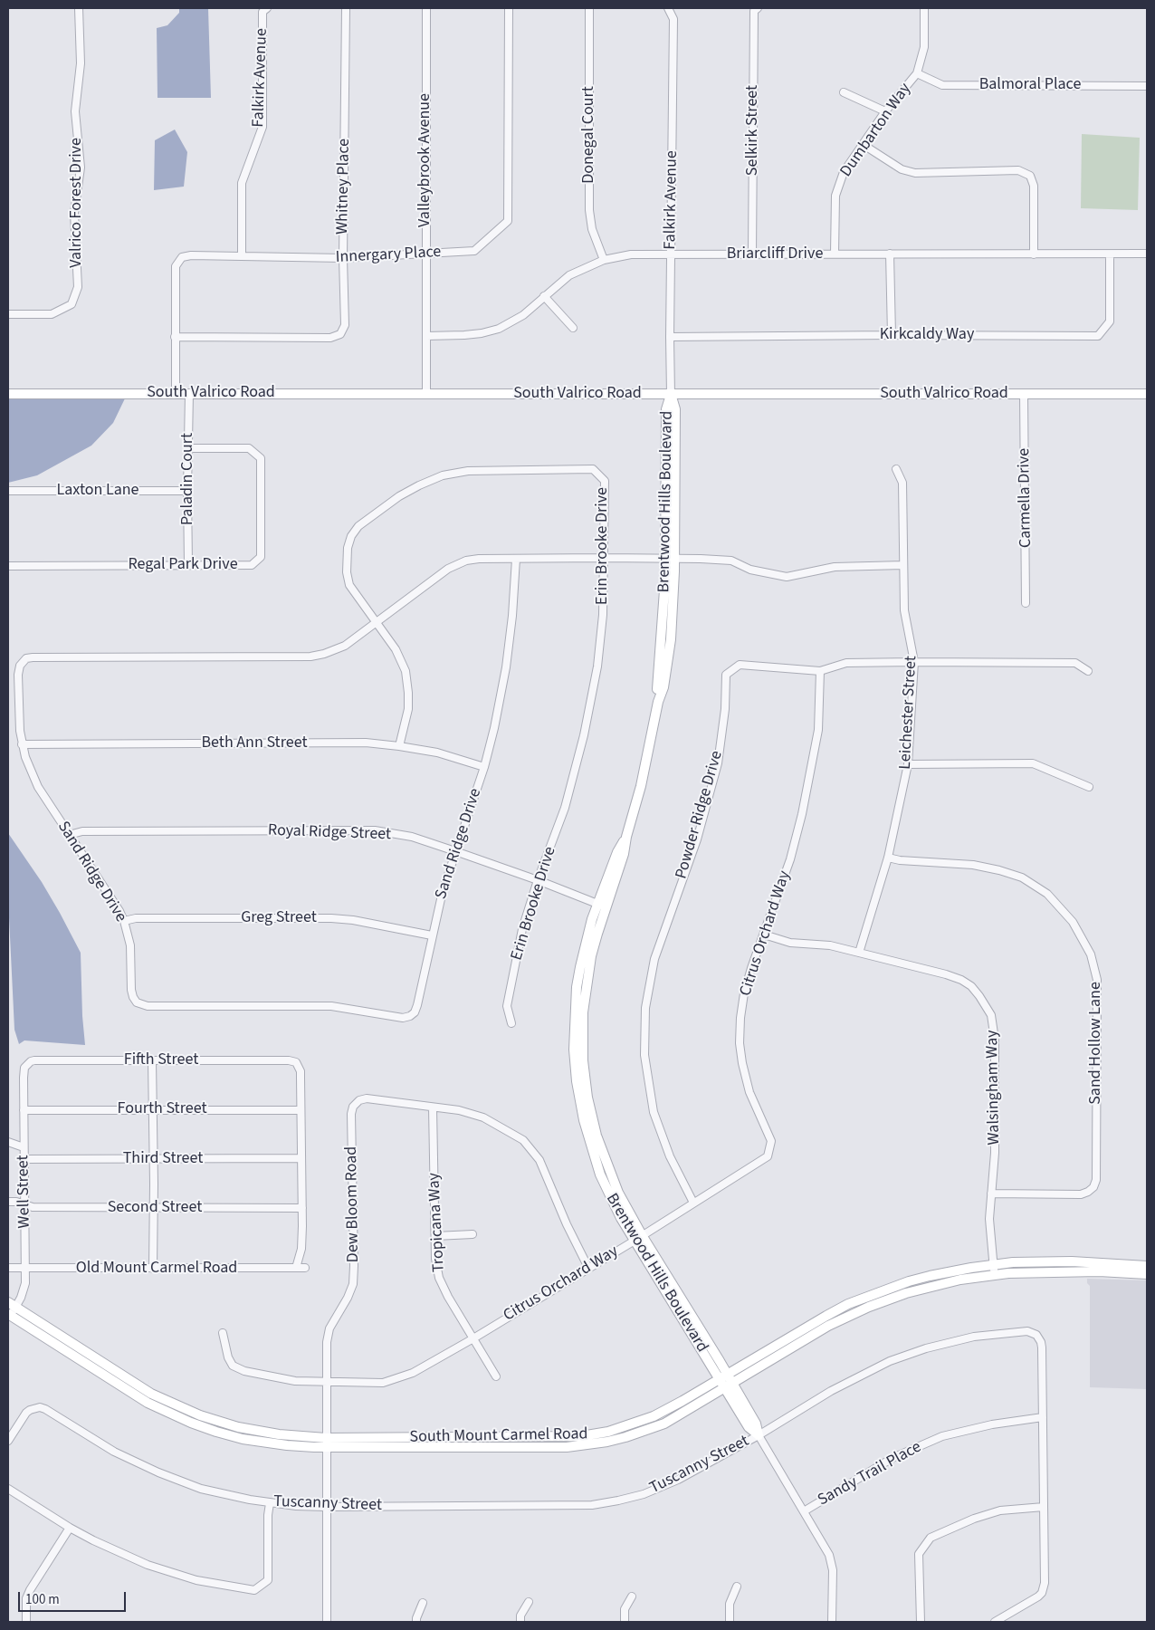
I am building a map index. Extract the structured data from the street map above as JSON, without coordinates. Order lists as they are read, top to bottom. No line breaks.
{"streets":{"street":["Falkirk Avenue","Balmoral Place","Selkirk Street","Dumbarton Way","Donegal Court","Valleybrook Avenue","Whitney Place","Valrico Forest Drive","Briarcliff Drive","Innergary Place","Kirkcaldy Way","South Valrico Road","Paladin Court","Laxton Lane","Carmella Drive","Brentwood Hills Boulevard","Erin Brooke Drive","Regal Park Drive","Leichester Street","Beth Ann Street","Powder Ridge Drive","Royal Ridge Street","Sand Ridge Drive","Greg Street","Citrus Orchard Way","Sand Hollow Lane","Fifth Street","Walsingham Way","Fourth Street","Third Street","Well Street","Dew Bloom Road","Second Street","Tropicana Way","Old Mount Carmel Road","South Mount Carmel Road","Tuscanny Street","Sandy Trail Place"]},"crossings":[["Falkirk Avenue","Briarcliff Drive"],["Falkirk Avenue","Innergary Place"],["Falkirk Avenue","Kirkcaldy Way"],["Falkirk Avenue","South Valrico Road"],["Falkirk Avenue","Brentwood Hills Boulevard"],["Balmoral Place","Dumbarton Way"],["Selkirk Street","Briarcliff Drive"],["Dumbarton Way","Briarcliff Drive"],["Donegal Court","Briarcliff Drive"],["Valleybrook Avenue","Briarcliff Drive"],["Valleybrook Avenue","Innergary Place"],["Valleybrook Avenue","South Valrico Road"],["Whitney Place","Innergary Place"],["Briarcliff Drive","Kirkcaldy Way"],["Innergary Place","South Valrico Road"],["South Valrico Road","Paladin Court"],["South Valrico Road","Carmella Drive"],["South Valrico Road","Brentwood Hills Boulevard"],["Paladin Court","Laxton Lane"],["Paladin Court","Regal Park Drive"],["Brentwood Hills Boulevard","Royal Ridge Street"],["Brentwood Hills Boulevard","Sand Ridge Drive"],["Brentwood Hills Boulevard","Citrus Orchard Way"],["Brentwood Hills Boulevard","South Mount Carmel Road"],["Brentwood Hills Boulevard","Tuscanny Street"],["Brentwood Hills Boulevard","Sandy Trail Place"],["Erin Brooke Drive","Beth Ann Street"],["Erin Brooke Drive","Royal Ridge Street"],["Erin Brooke Drive","Sand Ridge Drive"],["Leichester Street","Powder Ridge Drive"],["Leichester Street","Sand Ridge Drive"],["Leichester Street","Sand Hollow Lane"],["Leichester Street","Walsingham Way"],["Beth Ann Street","Sand Ridge Drive"],["Powder Ridge Drive","Citrus Orchard Way"],["Royal Ridge Street","Sand Ridge Drive"],["Sand Ridge Drive","Greg Street"],["Citrus Orchard Way","Walsingham Way"],["Citrus Orchard Way","Dew Bloom Road"],["Citrus Orchard Way","Tropicana Way"],["Sand Hollow Lane","Walsingham Way"],["Fifth Street","Fourth Street"],["Fifth Street","Well Street"],["Walsingham Way","South Mount Carmel Road"],["Fourth Street","Well Street"],["Third Street","Well Street"],["Well Street","Second Street"],["Well Street","Old Mount Carmel Road"],["Well Street","South Mount Carmel Road"],["Dew Bloom Road","Tropicana Way"],["Dew Bloom Road","South Mount Carmel Road"],["Dew Bloom Road","Tuscanny Street"],["Tuscanny Street","Sandy Trail Place"]],"scale_bar":"100 m"}
